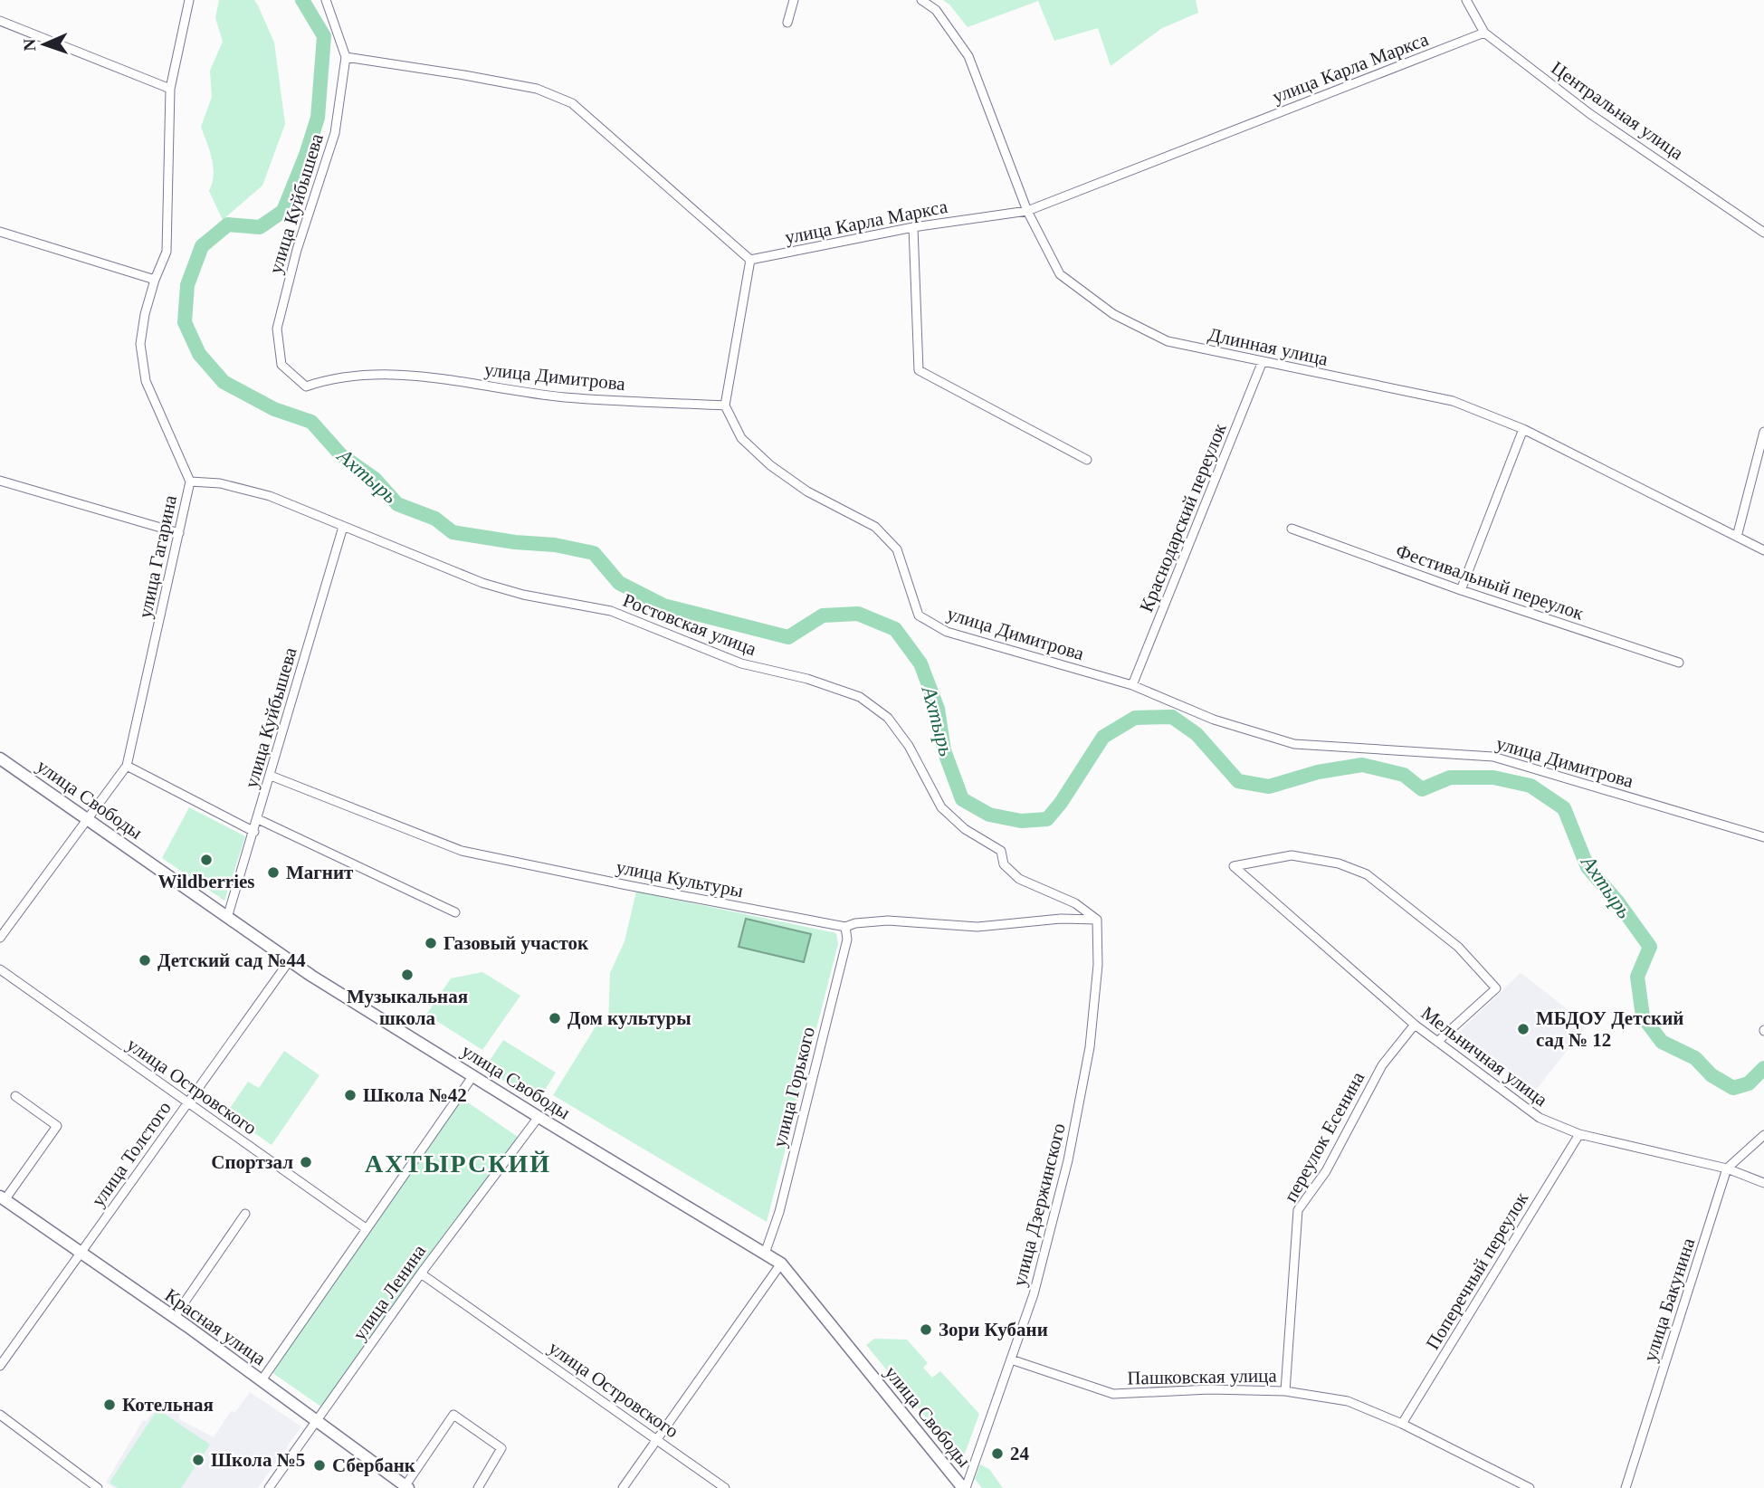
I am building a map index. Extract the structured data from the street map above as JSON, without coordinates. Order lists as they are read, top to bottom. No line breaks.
{"streets":{"street":["улица Карла Маркса","Центральная улица","улица Куйбышева","Длинная улица","улица Димитрова","Краснодарский переулок","улица Гагарина","Фестивальный переулок","Ростовская улица","улица Свободы","улица Культуры","Мельничная улица","улица Островского","улица Горького","переулок Есенина","улица Толстого","улица Дзержинского","Поперечный переулок","улица Ленина","улица Бакунина","Красная улица","Пашковская улица"]},"crossings":[["улица Карла Маркса","Центральная улица"],["улица Карла Маркса","Длинная улица"],["улица Куйбышева","улица Димитрова"],["улица Куйбышева","Ростовская улица"],["улица Куйбышева","улица Свободы"],["улица Куйбышева","улица Культуры"],["Длинная улица","Краснодарский переулок"],["улица Димитрова","Краснодарский переулок"],["улица Гагарина","Ростовская улица"],["улица Гагарина","улица Свободы"],["Ростовская улица","улица Культуры"],["Ростовская улица","улица Дзержинского"],["улица Свободы","улица Горького"],["улица Свободы","улица Толстого"],["улица Свободы","улица Дзержинского"],["улица Свободы","улица Ленина"],["улица Культуры","улица Горького"],["улица Культуры","улица Дзержинского"],["Мельничная улица","переулок Есенина"],["Мельничная улица","Поперечный переулок"],["Мельничная улица","улица Бакунина"],["улица Островского","улица Толстого"],["улица Островского","улица Ленина"],["переулок Есенина","Пашковская улица"],["улица Толстого","Красная улица"],["улица Дзержинского","Пашковская улица"],["Поперечный переулок","Пашковская улица"],["улица Ленина","Красная улица"]],"districts":["АХТЫРСКИЙ"],"water":["Ахтырь"],"places":["Wildberries","Магнит","Газовый участок","Детский сад №44","Музыкальная школа","Дом культуры","МБДОУ Детский сад № 12","Школа №42","Спортзал","Зори Кубани","Котельная","24","Школа №5","Сбербанк"],"north":"left"}
